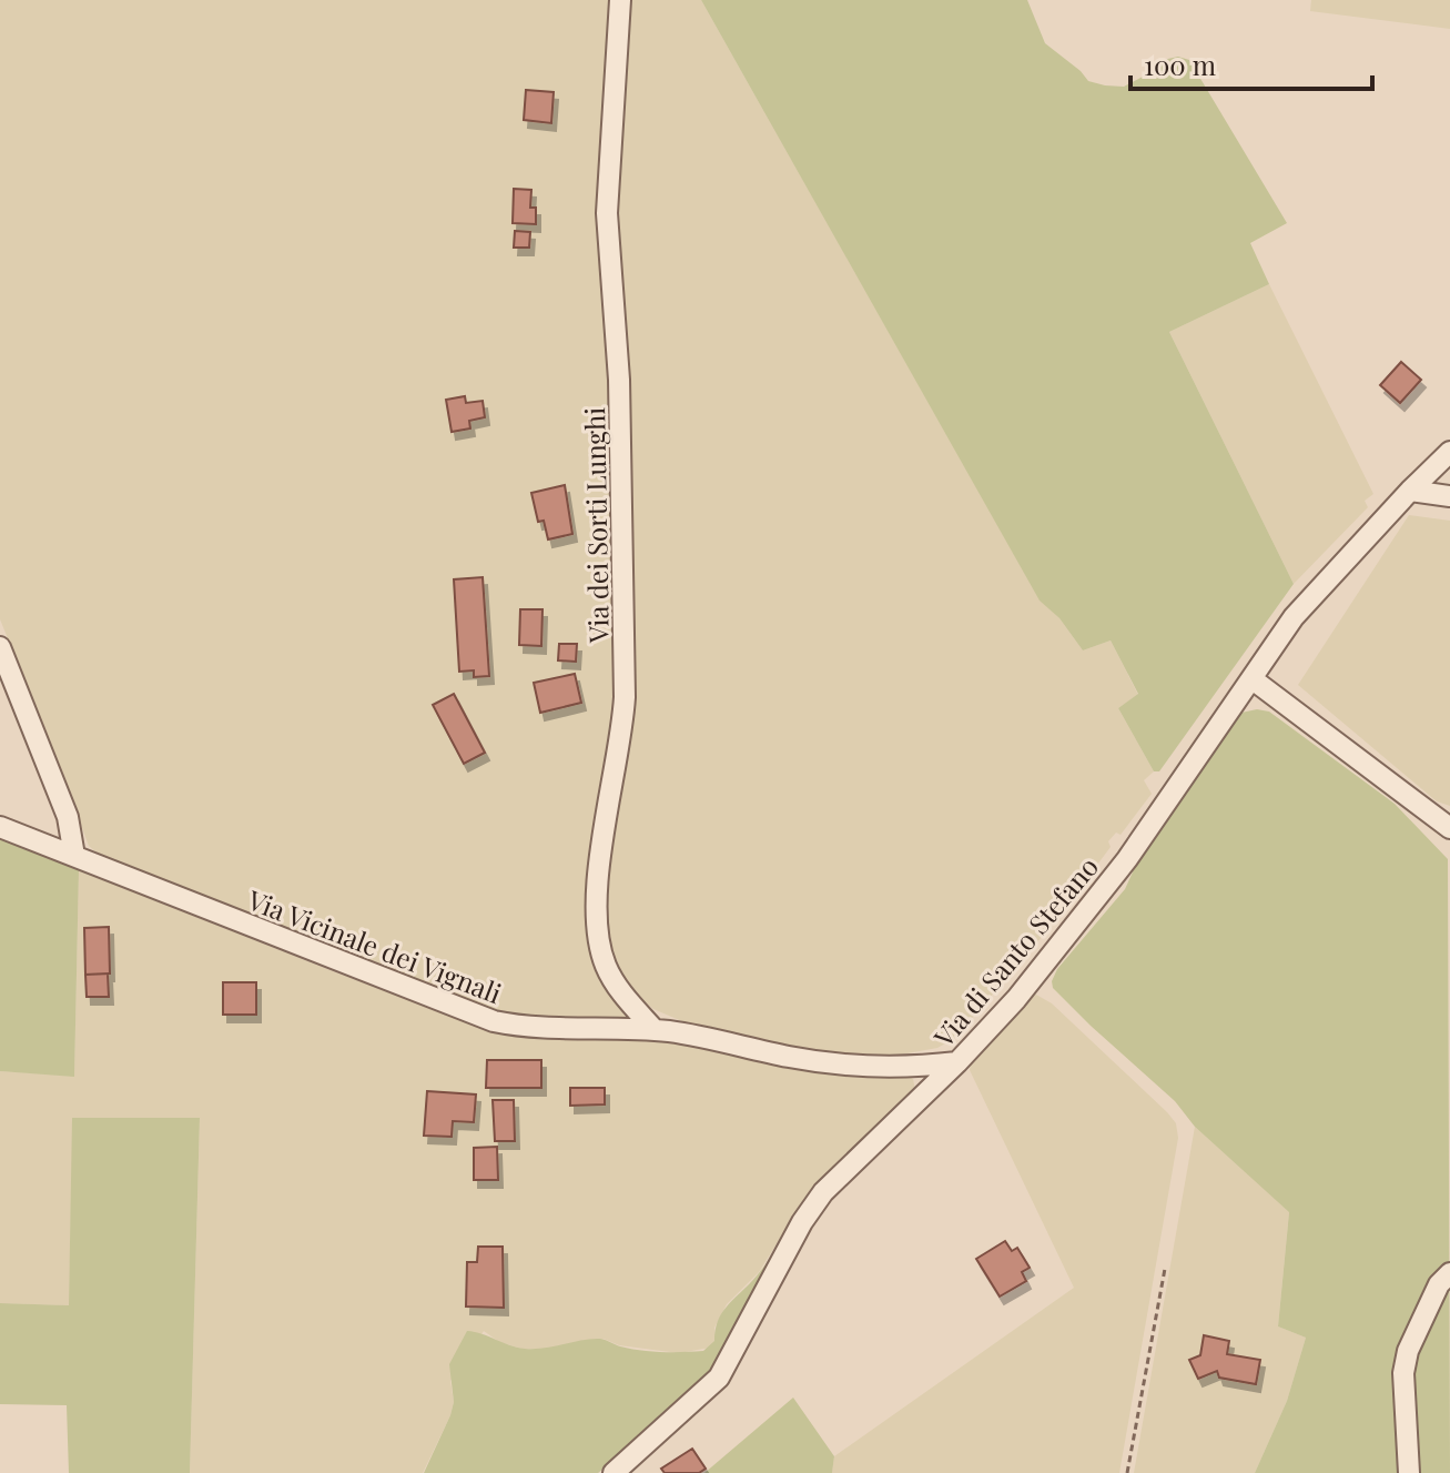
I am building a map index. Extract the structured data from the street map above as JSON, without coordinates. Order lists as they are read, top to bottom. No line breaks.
{"streets":{"street":["Via dei Sorti Lunghi","Via Vicinale dei Vignali","Via di Santo Stefano"]},"crossings":[["Via dei Sorti Lunghi","Via Vicinale dei Vignali"],["Via Vicinale dei Vignali","Via di Santo Stefano"]],"scale_bar":"100 m"}
